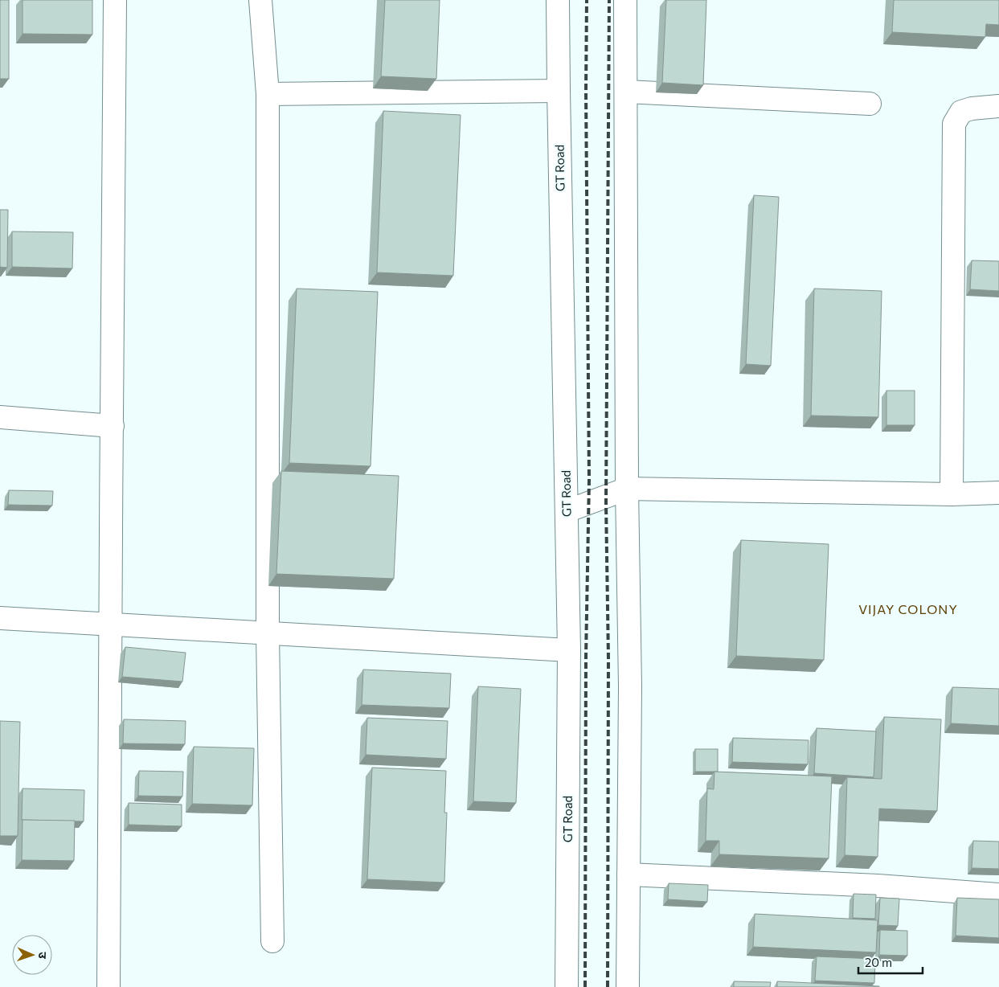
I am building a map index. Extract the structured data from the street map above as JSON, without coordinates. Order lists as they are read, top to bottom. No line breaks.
{"streets":{"main road":["GT Road"]},"districts":["VIJAY COLONY"],"scale_bar":"20 m","north":"right"}
